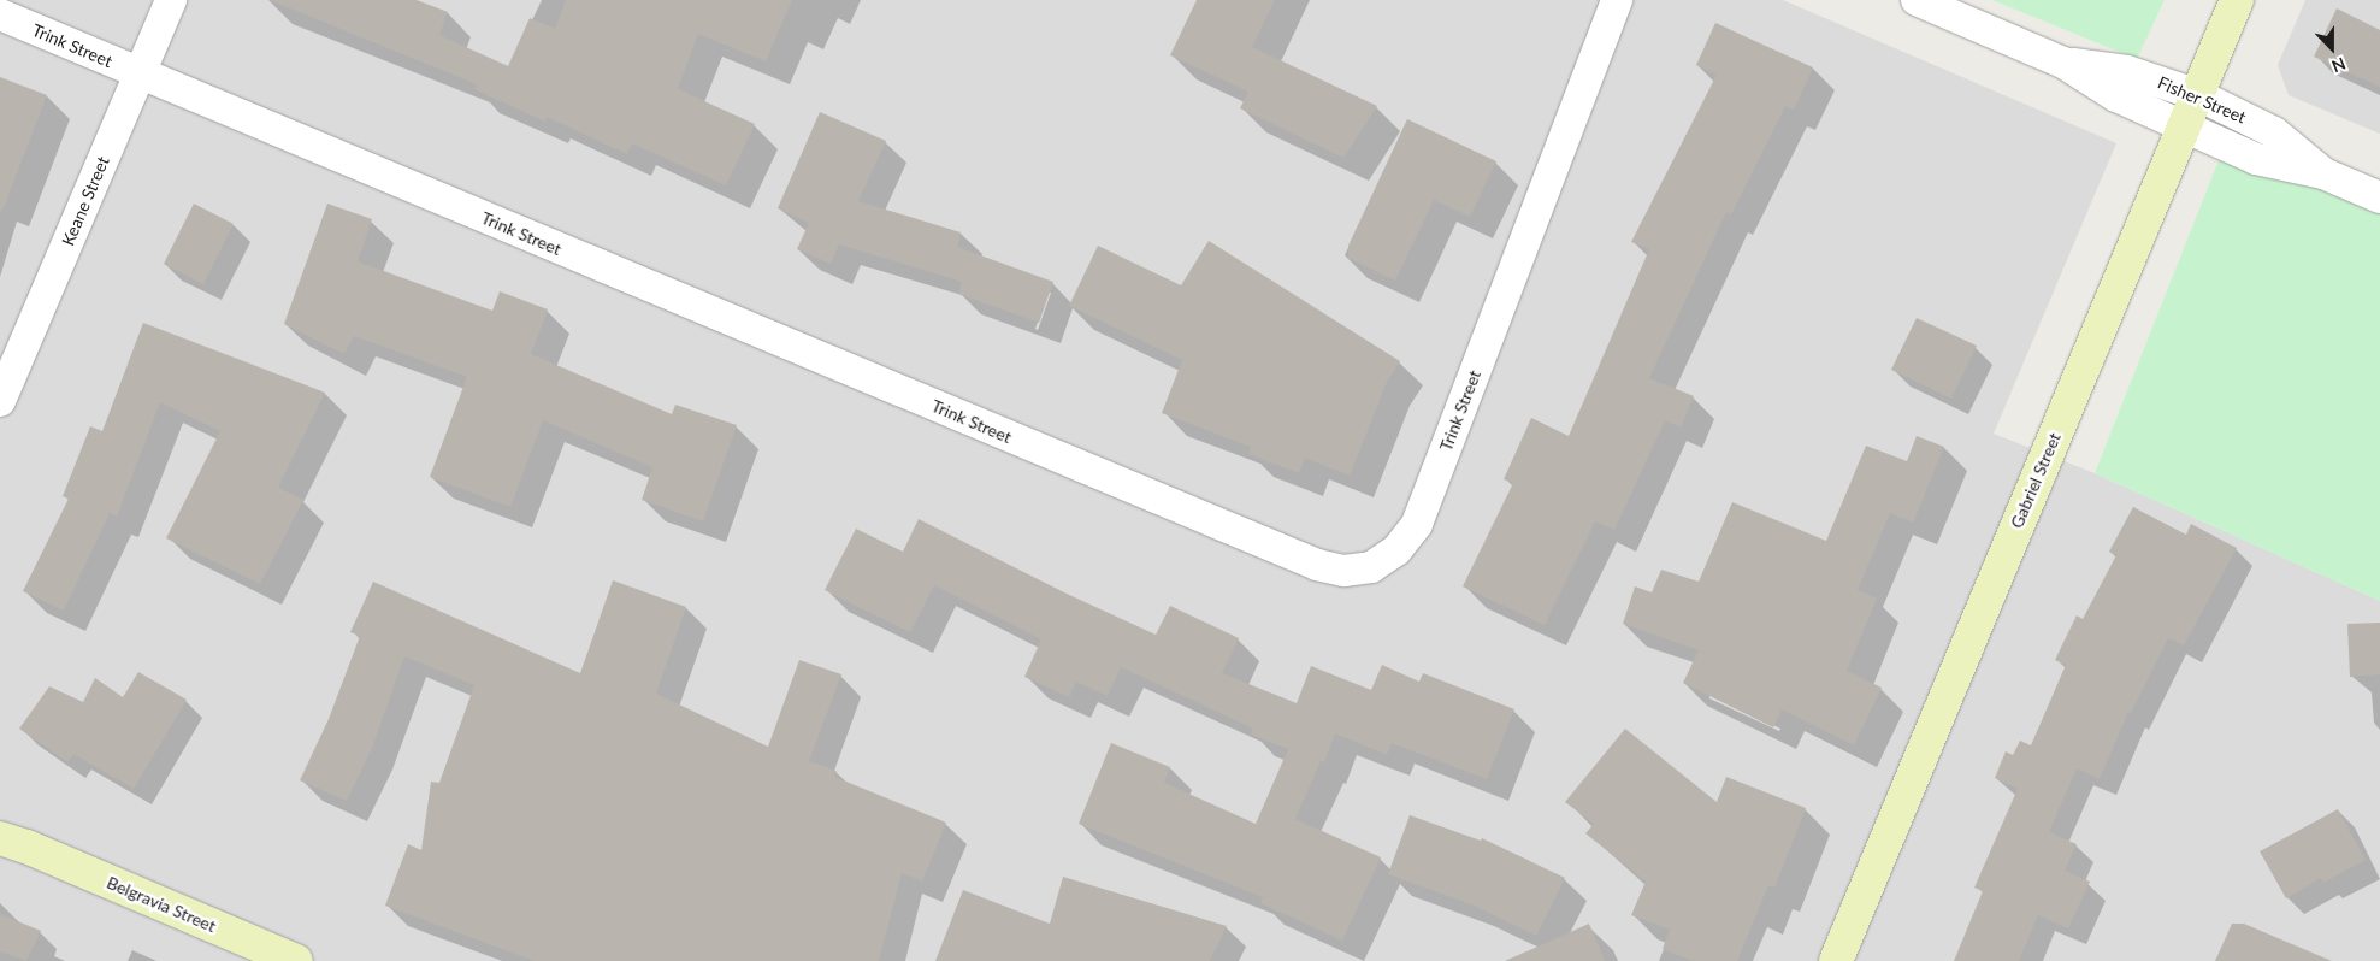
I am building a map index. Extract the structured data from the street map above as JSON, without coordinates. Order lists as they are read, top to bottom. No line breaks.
{"streets":{"street":["Trink Street","Fisher Street","Keane Street","Gabriel Street","Belgravia Street"]},"crossings":[["Trink Street","Keane Street"],["Fisher Street","Gabriel Street"]],"north":"bottom"}
